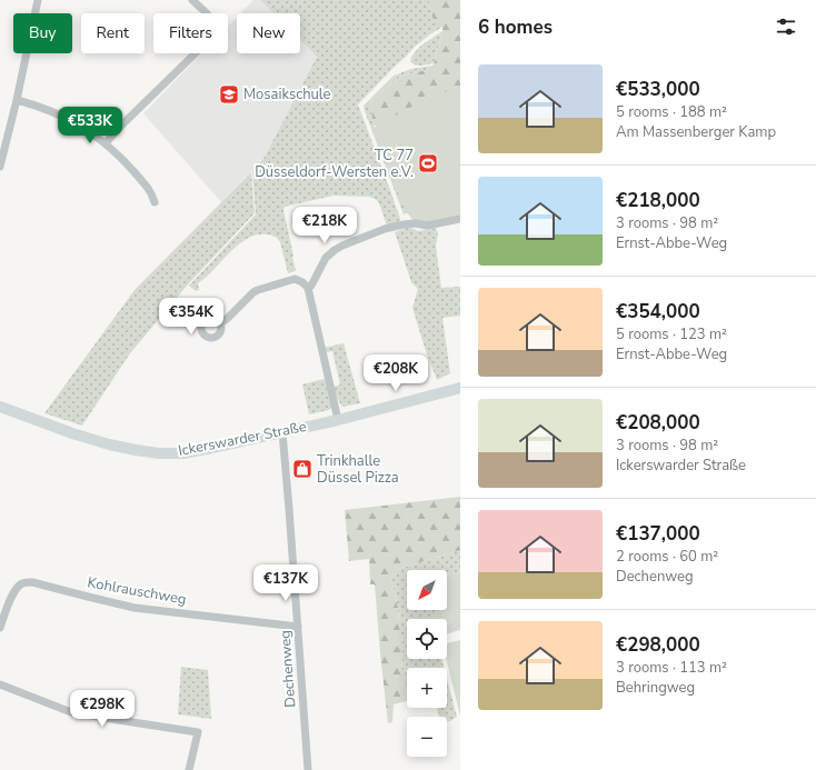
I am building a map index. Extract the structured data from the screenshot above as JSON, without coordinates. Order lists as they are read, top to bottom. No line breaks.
{"streets":{"main road":["Ickerswarder Straße"],"street":["Kohlrauschweg","Dechenweg"]},"crossings":[["Ickerswarder Straße","Dechenweg"],["Kohlrauschweg","Dechenweg"]],"places":{"school or university":["Mosaikschule"],"sports":["TC 77 Düsseldorf-Wersten e.V."],"shop":["Trinkhalle Düssel Pizza"]},"north":"bottom left","page":{"heading":"6 homes","chip":["Buy","Rent","Filters","New"],"list":[{"name":"€533,000","note":"5 rooms · 188 m² · Am Massenberger Kamp"},{"name":"€218,000","note":"3 rooms · 98 m² · Ernst-Abbe-Weg"},{"name":"€354,000","note":"5 rooms · 123 m² · Ernst-Abbe-Weg"},{"name":"€208,000","note":"3 rooms · 98 m² · Ickerswarder Straße"},{"name":"€137,000","note":"2 rooms · 60 m² · Dechenweg"},{"name":"€298,000","note":"3 rooms · 113 m² · Behringweg"}],"price":["€533K","€218K","€354K","€208K","€137K","€298K"],"map_buttons":["+","−"]}}
